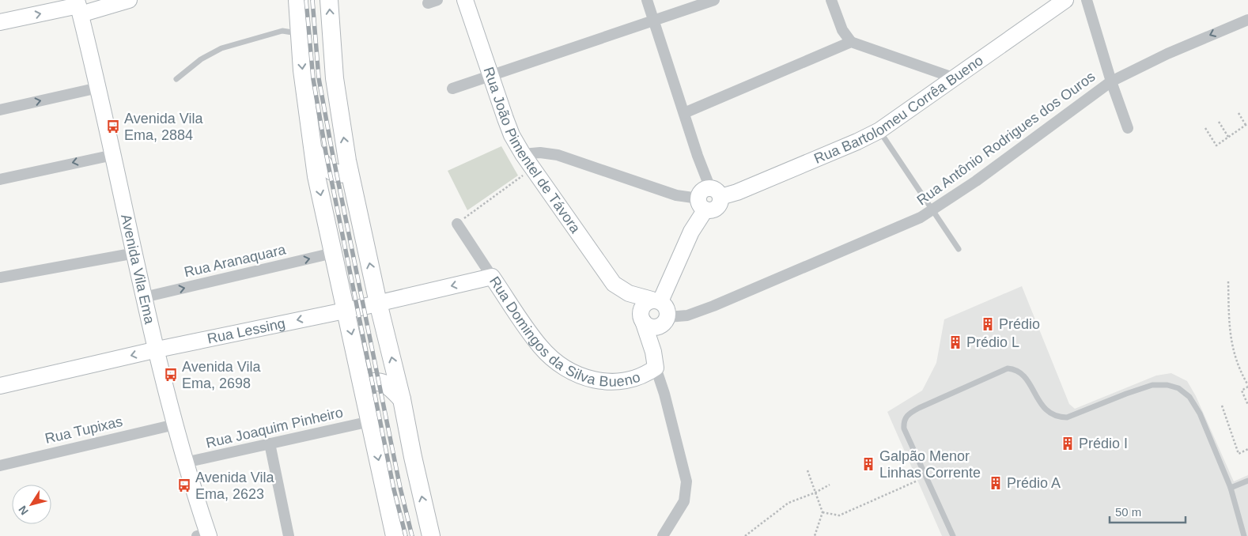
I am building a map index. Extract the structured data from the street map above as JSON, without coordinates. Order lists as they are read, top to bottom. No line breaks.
{"streets":{"street":["Rua Bartolomeu Corrêa Bueno","Rua Antônio Rodrigues dos Ouros","Rua João Pimentel de Távora","Rua Aranaquara","Avenida Vila Ema","Rua Domingos da Silva Bueno","Rua Lessing","Rua Joaquim Pinheiro","Rua Tupixas"]},"crossings":[["Rua Antônio Rodrigues dos Ouros","Rua João Pimentel de Távora"],["Rua Aranaquara","Avenida Vila Ema"],["Avenida Vila Ema","Rua Lessing"],["Avenida Vila Ema","Rua Joaquim Pinheiro"],["Avenida Vila Ema","Rua Tupixas"],["Rua Domingos da Silva Bueno","Rua Lessing"]],"one_way":["Rua Aranaquara","Rua Lessing"],"places":{"bus stop":["Avenida Vila Ema, 2884","Avenida Vila Ema, 2698","Avenida Vila Ema, 2623"],"building":["Prédio","Prédio L","Prédio I","Galpão Menor Linhas Corrente","Prédio A"]},"scale_bar":"50 m","north":"bottom left"}
